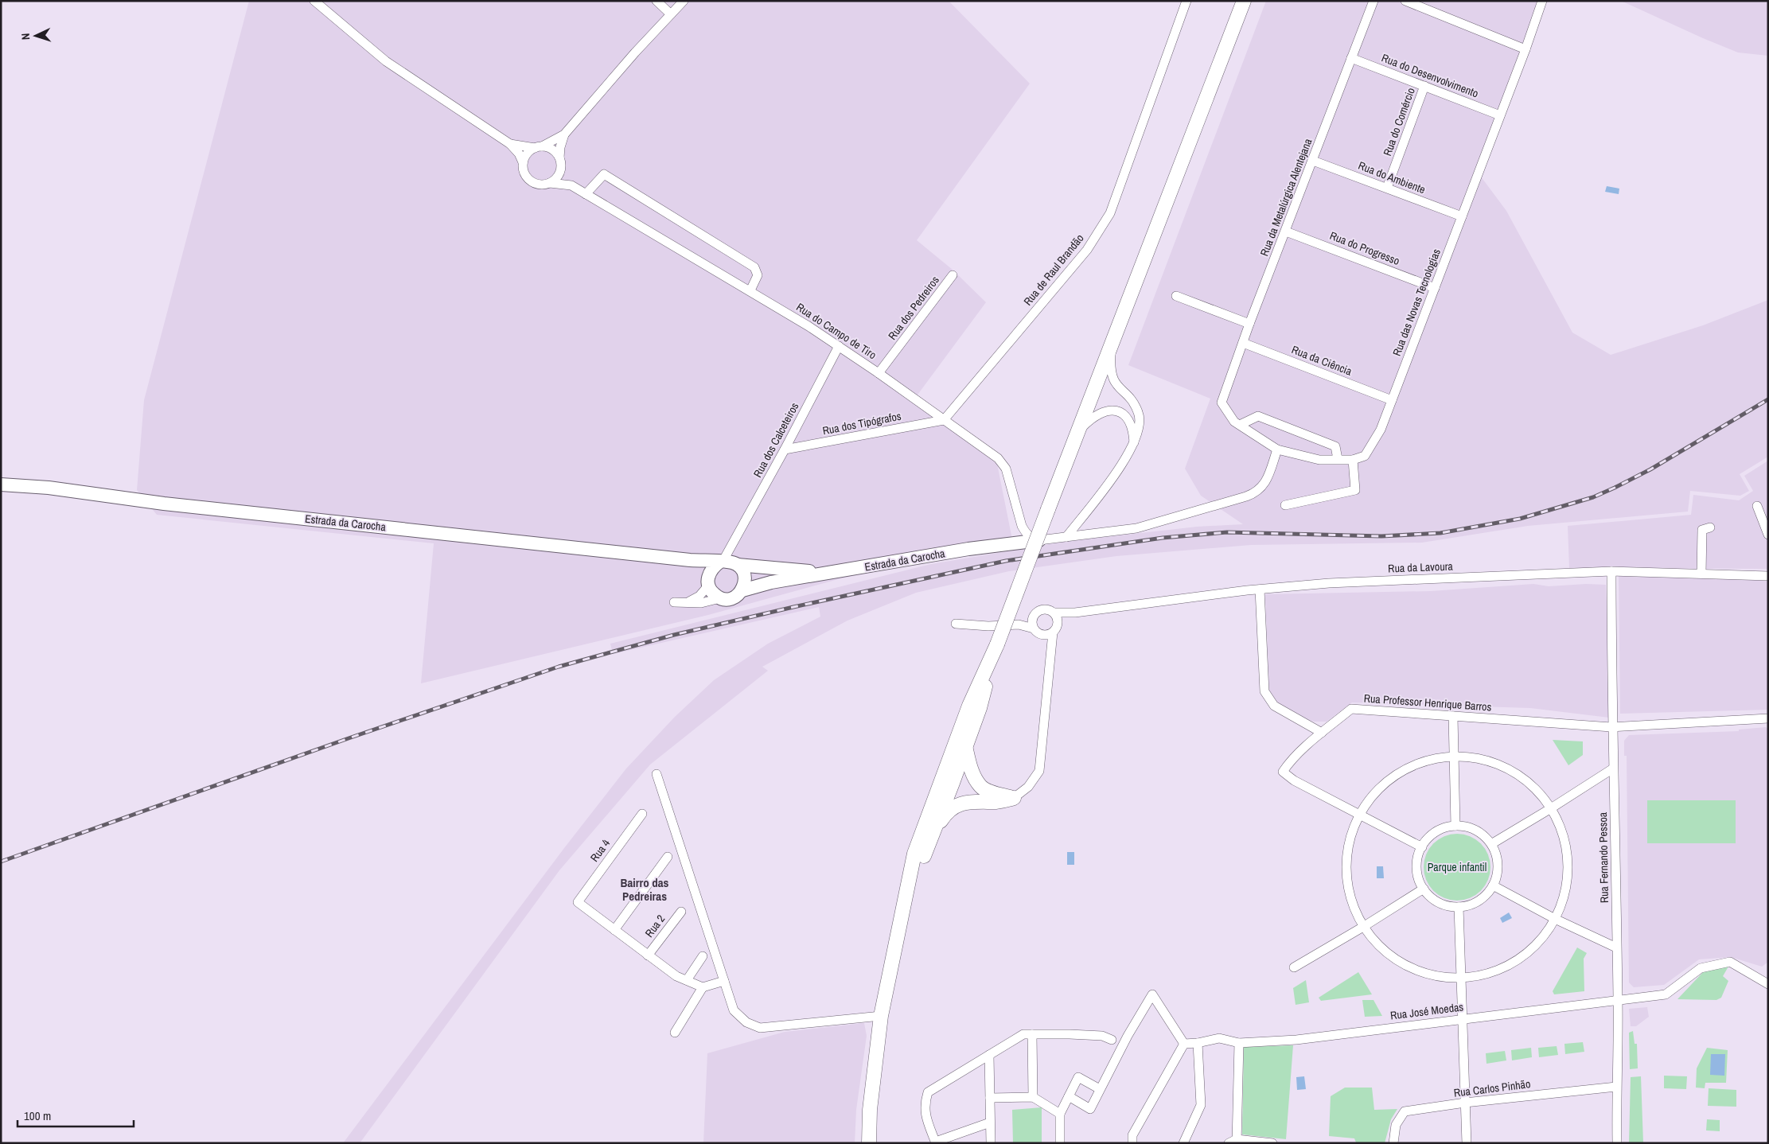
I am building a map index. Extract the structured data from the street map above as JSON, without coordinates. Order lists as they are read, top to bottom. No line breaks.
{"streets":{"street":["Rua do Desenvolvimento","Rua do Comércio","Rua do Ambiente","Rua da Metalúrgica Alentejana","Rua do Progresso","Rua de Raul Brandão","Rua das Novas Tecnologias","Rua dos Pedreiros","Rua do Campo de Tiro","Rua da Ciência","Rua dos Tipógrafos","Rua dos Calceteiros","Estrada da Carocha","Rua da Lavoura","Rua Professor Henrique Barros","Rua 4","Rua Fernando Pessoa","Rua 2","Rua José Moedas","Rua Carlos Pinhão"]},"crossings":[["Rua do Desenvolvimento","Rua do Comércio"],["Rua do Desenvolvimento","Rua da Metalúrgica Alentejana"],["Rua do Desenvolvimento","Rua das Novas Tecnologias"],["Rua do Comércio","Rua do Ambiente"],["Rua do Ambiente","Rua da Metalúrgica Alentejana"],["Rua do Ambiente","Rua das Novas Tecnologias"],["Rua da Metalúrgica Alentejana","Rua do Progresso"],["Rua da Metalúrgica Alentejana","Rua da Ciência"],["Rua do Progresso","Rua das Novas Tecnologias"],["Rua de Raul Brandão","Rua do Campo de Tiro"],["Rua de Raul Brandão","Rua dos Tipógrafos"],["Rua das Novas Tecnologias","Rua da Ciência"],["Rua dos Pedreiros","Rua do Campo de Tiro"],["Rua do Campo de Tiro","Rua dos Tipógrafos"],["Rua do Campo de Tiro","Rua dos Calceteiros"],["Rua do Campo de Tiro","Estrada da Carocha"],["Rua dos Tipógrafos","Rua dos Calceteiros"],["Rua dos Calceteiros","Estrada da Carocha"],["Rua da Lavoura","Rua Fernando Pessoa"],["Rua Professor Henrique Barros","Rua Fernando Pessoa"],["Rua Fernando Pessoa","Rua José Moedas"],["Rua Fernando Pessoa","Rua Carlos Pinhão"]],"districts":["Bairro das Pedreiras"],"parks":["Parque infantil"],"scale_bar":"100 m","north":"left"}
